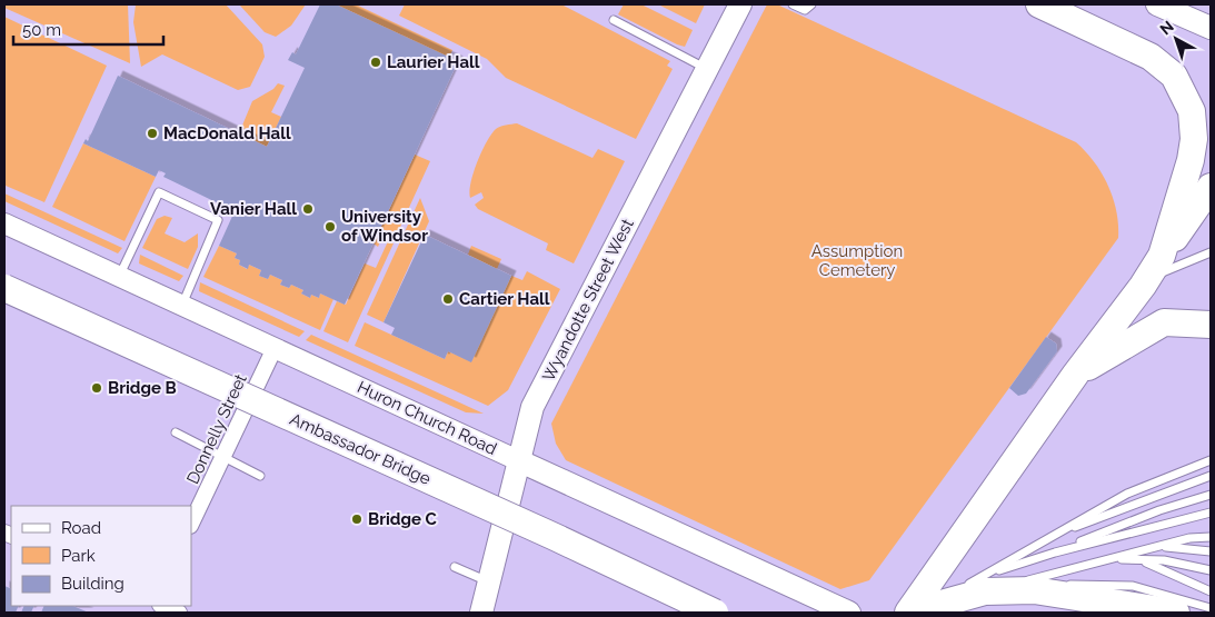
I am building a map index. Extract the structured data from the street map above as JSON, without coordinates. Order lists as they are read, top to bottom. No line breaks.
{"streets":{"highway":["Ambassador Bridge"],"main road":["Wyandotte Street West","Huron Church Road"],"street":["Donnelly Street"]},"crossings":[["Wyandotte Street West","Huron Church Road"],["Huron Church Road","Donnelly Street"]],"parks":["Assumption Cemetery"],"places":["Laurier Hall","MacDonald Hall","Vanier Hall","University of Windsor","Cartier Hall","Bridge B","Bridge C"],"legend":["Road","Park","Building"],"scale_bar":"50 m","north":"top left"}
